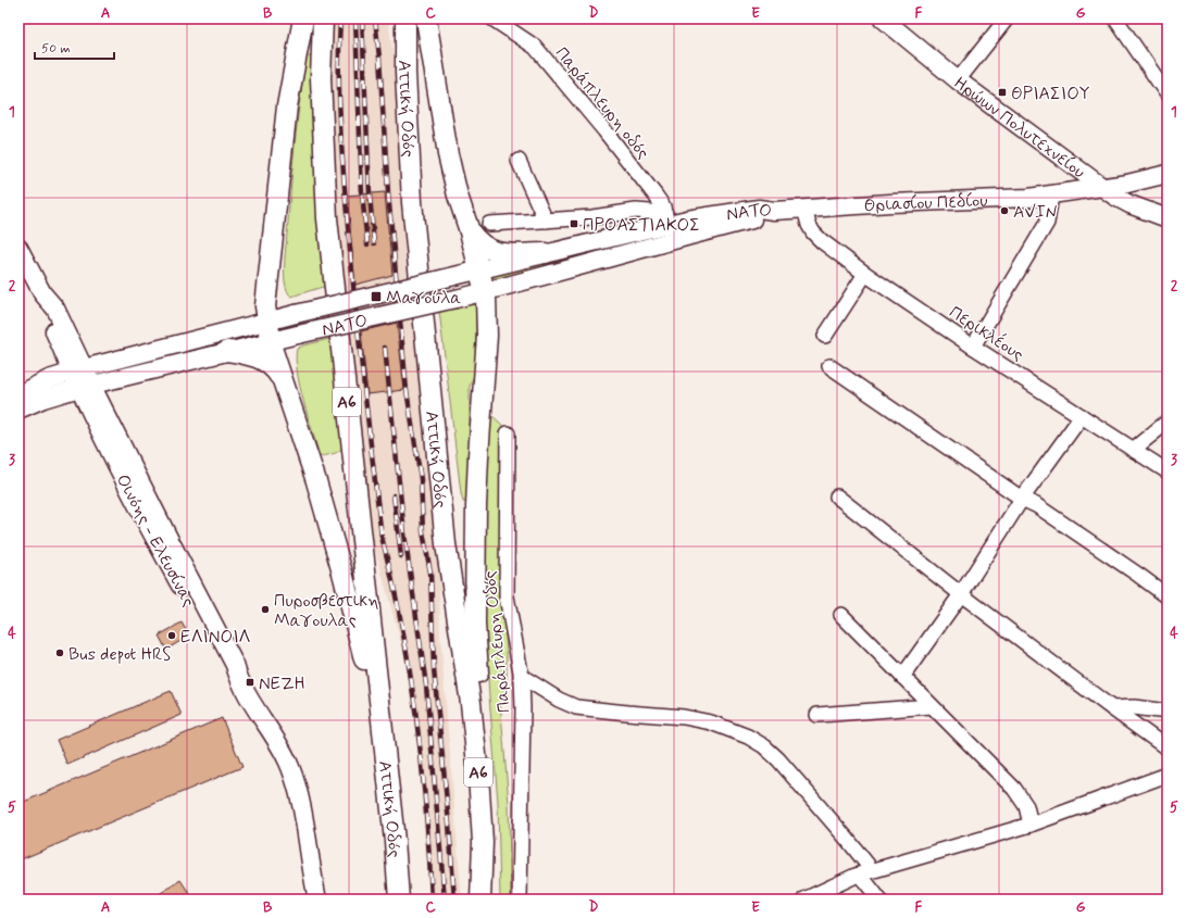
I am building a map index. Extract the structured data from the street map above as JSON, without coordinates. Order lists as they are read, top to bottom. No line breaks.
{"streets":{"highway":["Αττική Οδός","Α6"],"main road":["Ηρώων Πολυτεχνείου","Θριασίου Πεδίου","ΝΑΤΟ","Οινόης - Ελευσίνας"],"street":["Παράπλευρη οδός","Περικλέους","Παράπλευρη Οδός"]},"crossings":[["Παράπλευρη οδός","ΝΑΤΟ"],["Ηρώων Πολυτεχνείου","Θριασίου Πεδίου"],["Θριασίου Πεδίου","ΝΑΤΟ"],["Θριασίου Πεδίου","Περικλέους"],["ΝΑΤΟ","Οινόης - Ελευσίνας"]],"places":{"transit":["ΘΡΙΑΣΙΟΥ","ΠΡΟΑΣΤΙΑΚΟΣ","Μαγούλα","ΝΕΖΗ"],"other":["AVIN","Πυροσβεστικη Μαγουλας","ΕΛΙΝΟΙΛ","Bus depot HRS"]},"scale_bar":"50 m","grid":{"columns":["A","B","C","D","E","F","G"],"rows":["1","2","3","4","5"]}}
